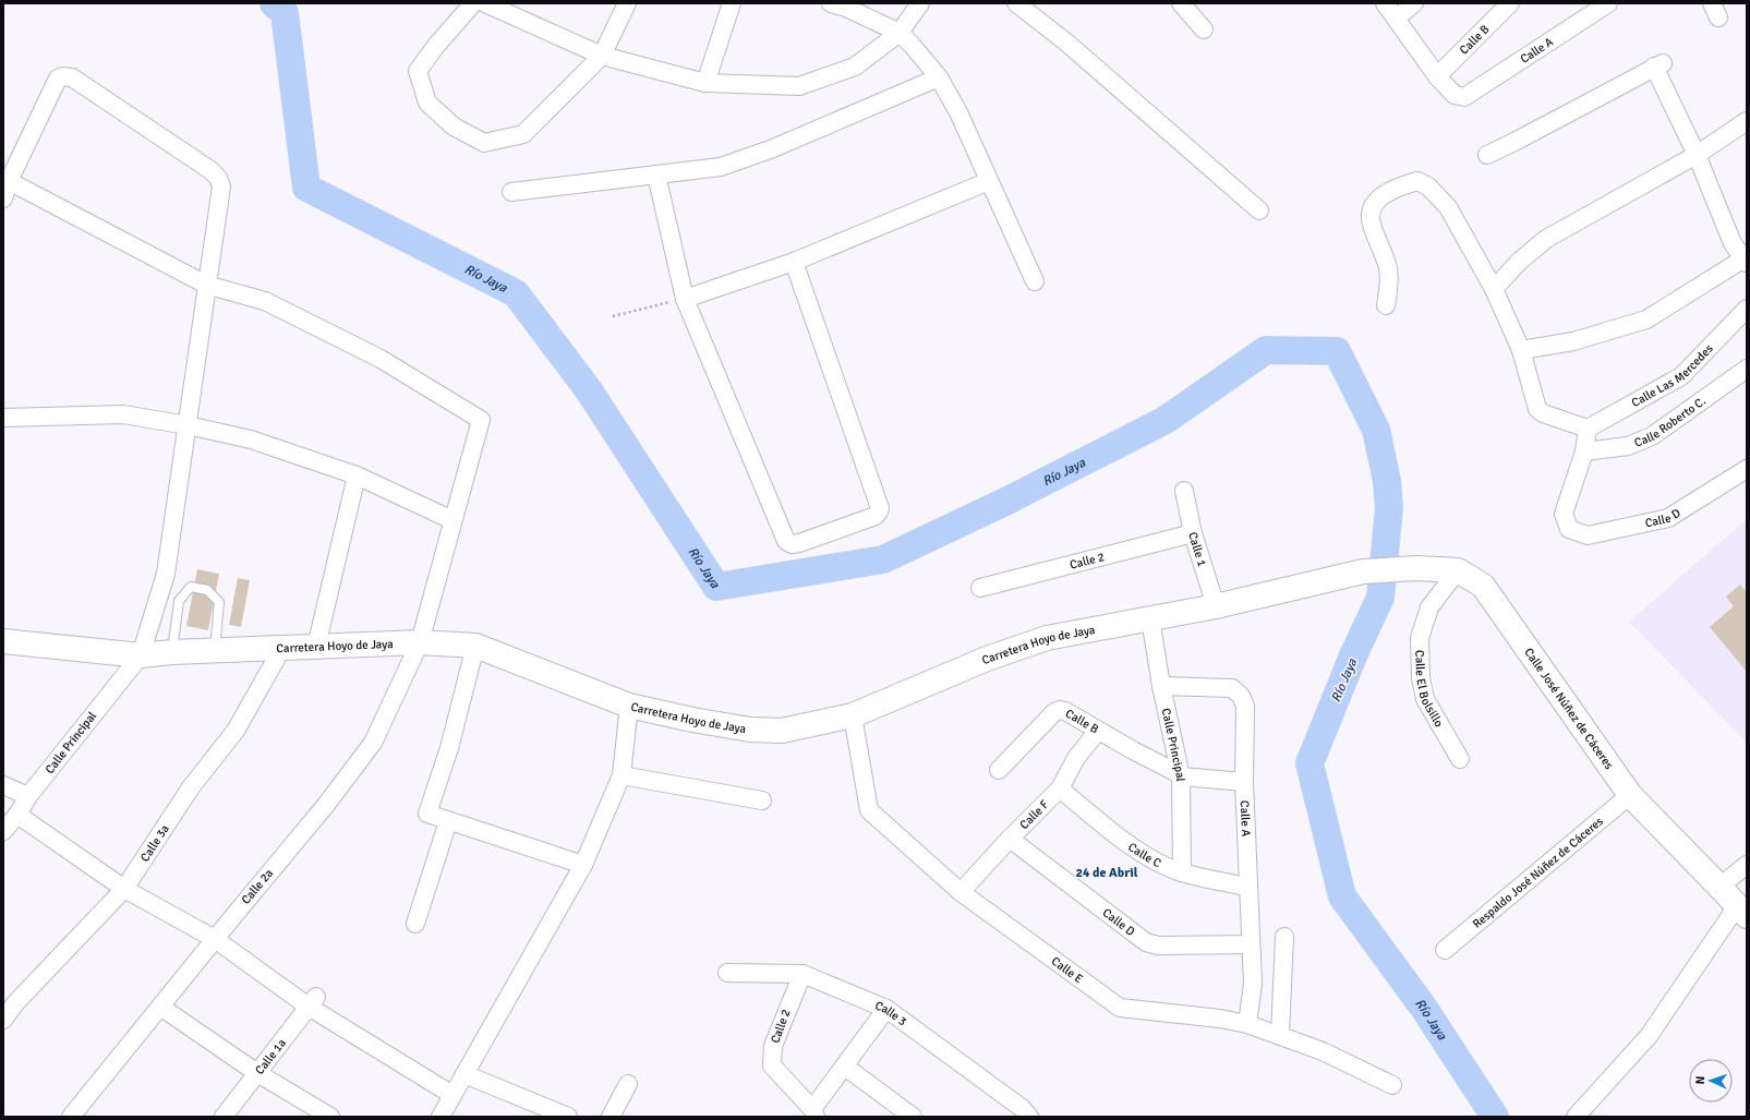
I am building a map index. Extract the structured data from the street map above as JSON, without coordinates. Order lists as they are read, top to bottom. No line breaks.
{"streets":{"street":["Calle B","Calle A","Calle Las Mercedes","Calle Roberto C.","Calle D","Calle 1","Calle 2","Carretera Hoyo de Jaya","Calle El Bolsillo","Calle José Núñez de Cáceres","Calle Principal","Calle F","Calle 3a","Calle C","Respaldo José Núñez de Cáceres","Calle 2a","Calle E","Calle 3","Calle 1a"]},"crossings":[["Calle B","Calle A"],["Calle B","Calle Principal"],["Calle B","Calle F"],["Calle A","Calle D"],["Calle A","Calle Principal"],["Calle A","Calle C"],["Calle A","Calle E"],["Calle Roberto C.","Calle D"],["Calle D","Calle F"],["Calle 1","Calle 2"],["Calle 1","Carretera Hoyo de Jaya"],["Calle 2","Calle 3"],["Carretera Hoyo de Jaya","Calle José Núñez de Cáceres"],["Carretera Hoyo de Jaya","Calle Principal"],["Carretera Hoyo de Jaya","Calle 3a"],["Carretera Hoyo de Jaya","Calle 2a"],["Carretera Hoyo de Jaya","Calle E"],["Calle El Bolsillo","Calle José Núñez de Cáceres"],["Calle José Núñez de Cáceres","Respaldo José Núñez de Cáceres"],["Calle Principal","Calle C"],["Calle F","Calle C"],["Calle F","Calle E"]],"districts":["24 de Abril"],"water":["Río Jaya"],"north":"left"}
